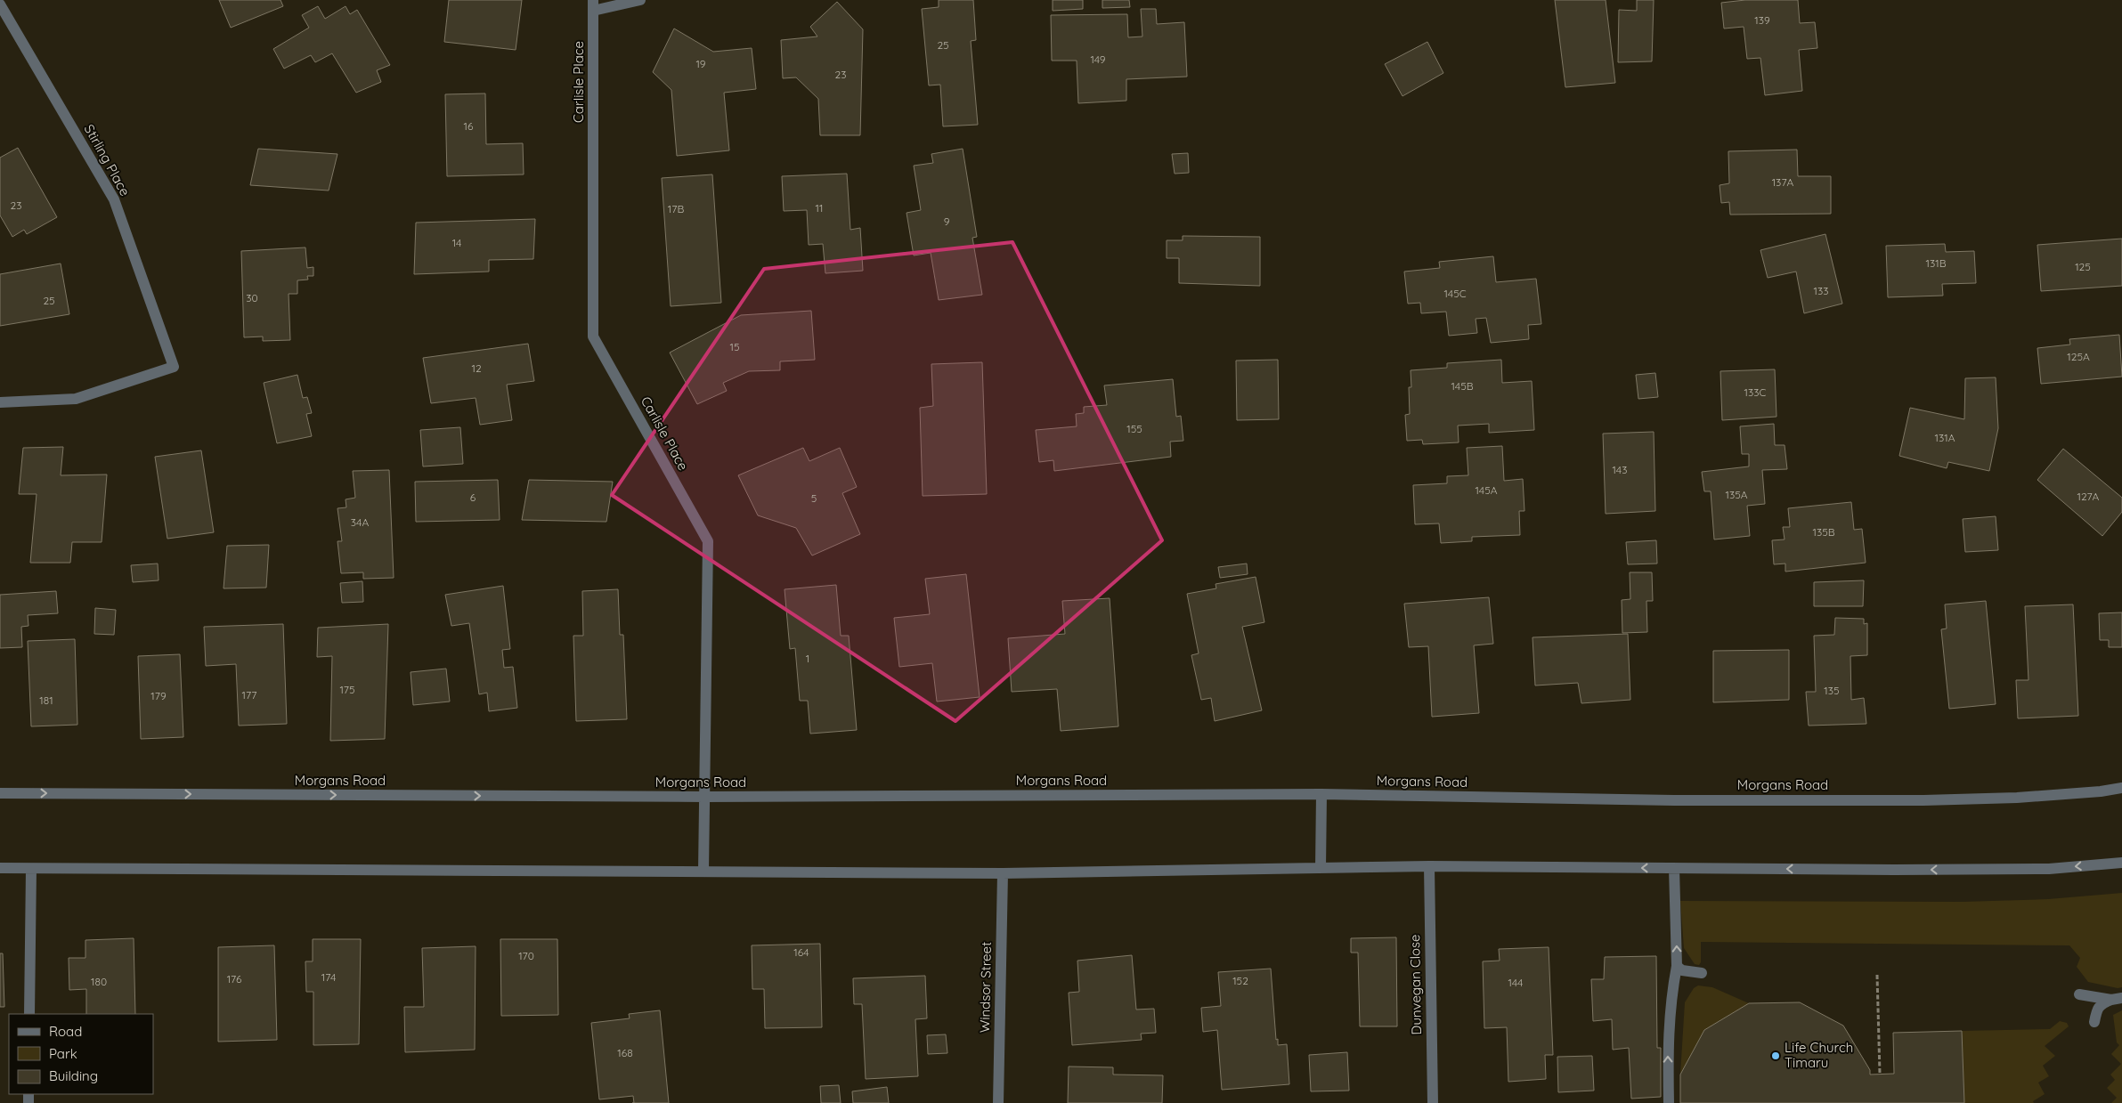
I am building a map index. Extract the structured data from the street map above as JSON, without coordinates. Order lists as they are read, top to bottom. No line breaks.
{"streets":{"street":["Carlisle Place","Stirling Place","Morgans Road","Dunvegan Close","Windsor Street"]},"crossings":[["Carlisle Place","Morgans Road"]],"places":["Life Church Timaru"],"house_numbers":["139","25","149","19","23","16","137A","23","11","17B","9","14","131B","125","133","145C","30","25","15","125A","12","145B","133C","155","131A","143","145A","135A","127A","6","5","34A","135B","1","175","135","177","179","181","164","170","174","176","152","180","144","168"],"legend":["Road","Park","Building"]}
